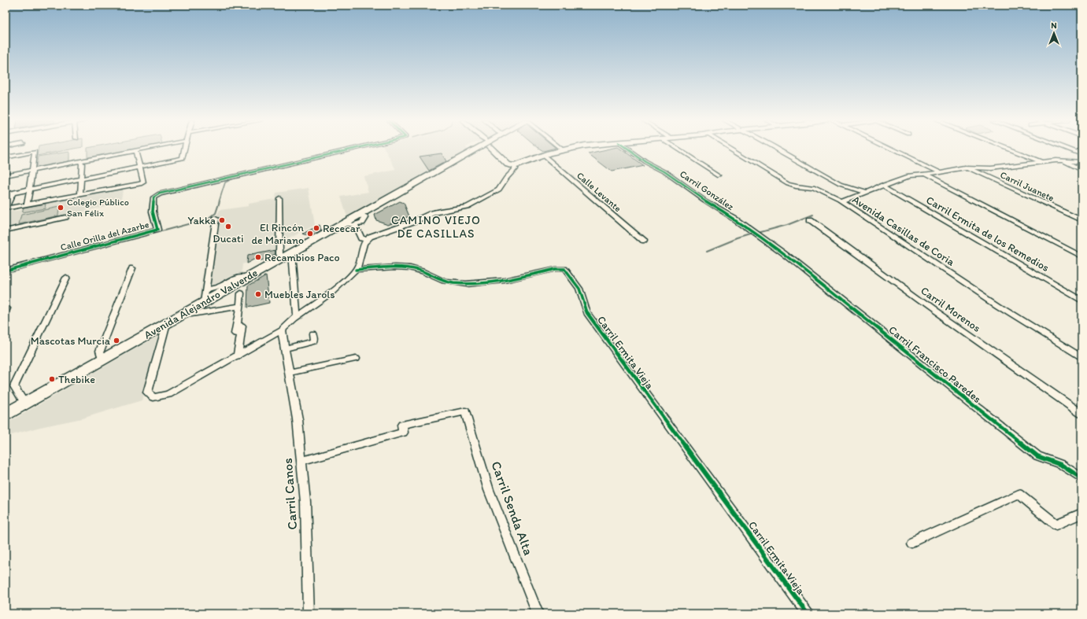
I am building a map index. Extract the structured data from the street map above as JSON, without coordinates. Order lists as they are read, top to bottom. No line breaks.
{"streets":{"main road":["Avenida Alejandro Valverde"],"street":["Carril Juanete","Carril González","Calle Levante","Avenida Casillas de Coria","Carril Ermita de los Remedios","Calle Orilla del Azarbe","Carril Morenos","Carril Ermita Vieja","Carril Francisco Paredes","Carril Canos","Carril Senda Alta"]},"crossings":[["Carril González","Carril Francisco Paredes"],["Carril Canos","Carril Senda Alta"]],"districts":["CAMINO VIEJO DE CASILLAS"],"places":["Colegio Público San Félix","Yakka","Ducati","Rececar","El Rincón de Mariano","Recambios Paco","Muebles Jarols","Mascotas Murcia","Thebike"],"north":"top"}
